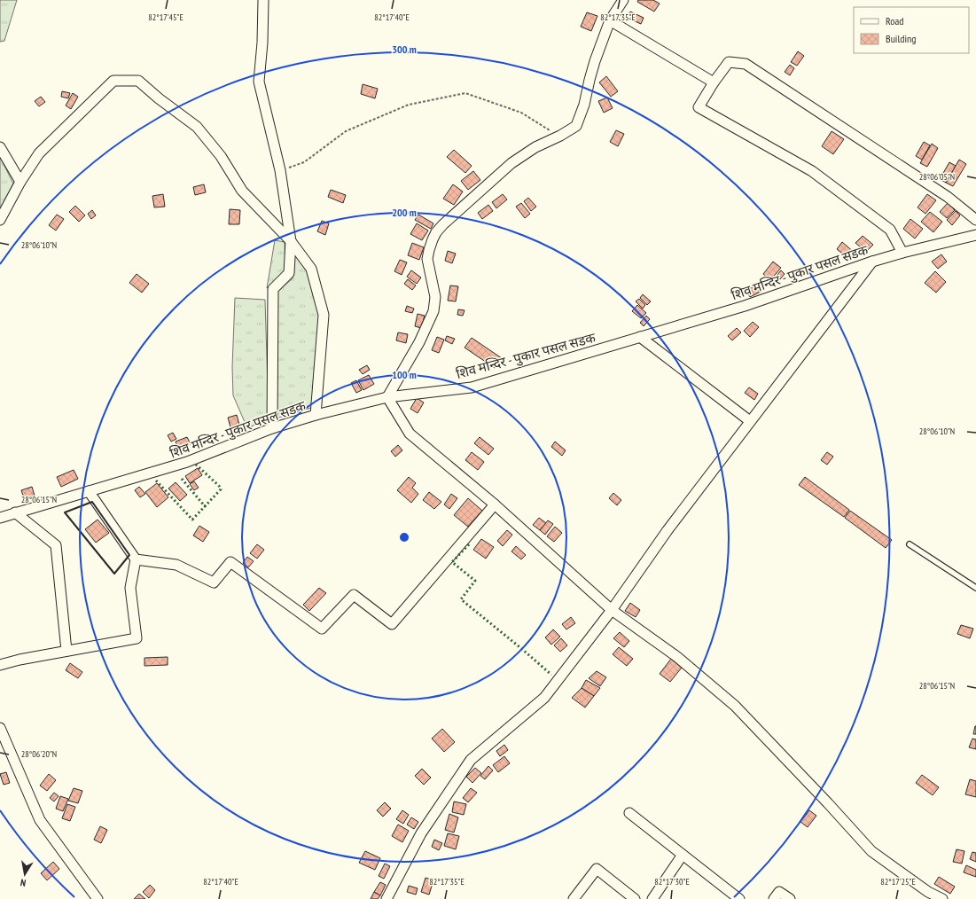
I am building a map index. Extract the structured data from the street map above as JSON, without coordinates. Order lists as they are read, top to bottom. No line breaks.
{"streets":{"street":["शिव मन्दिर - पुकार पसल सडक"]},"legend":["Road","Building"],"north":"bottom","coordinates":["82°17'45\"E","82°17'40\"E","82°17'35\"E","28°06'05\"N","28°06'10\"N","28°06'15\"N","28°06'20\"N","82°17'30\"E","82°17'25\"E"],"rings":["300 m","200 m","100 m"]}
